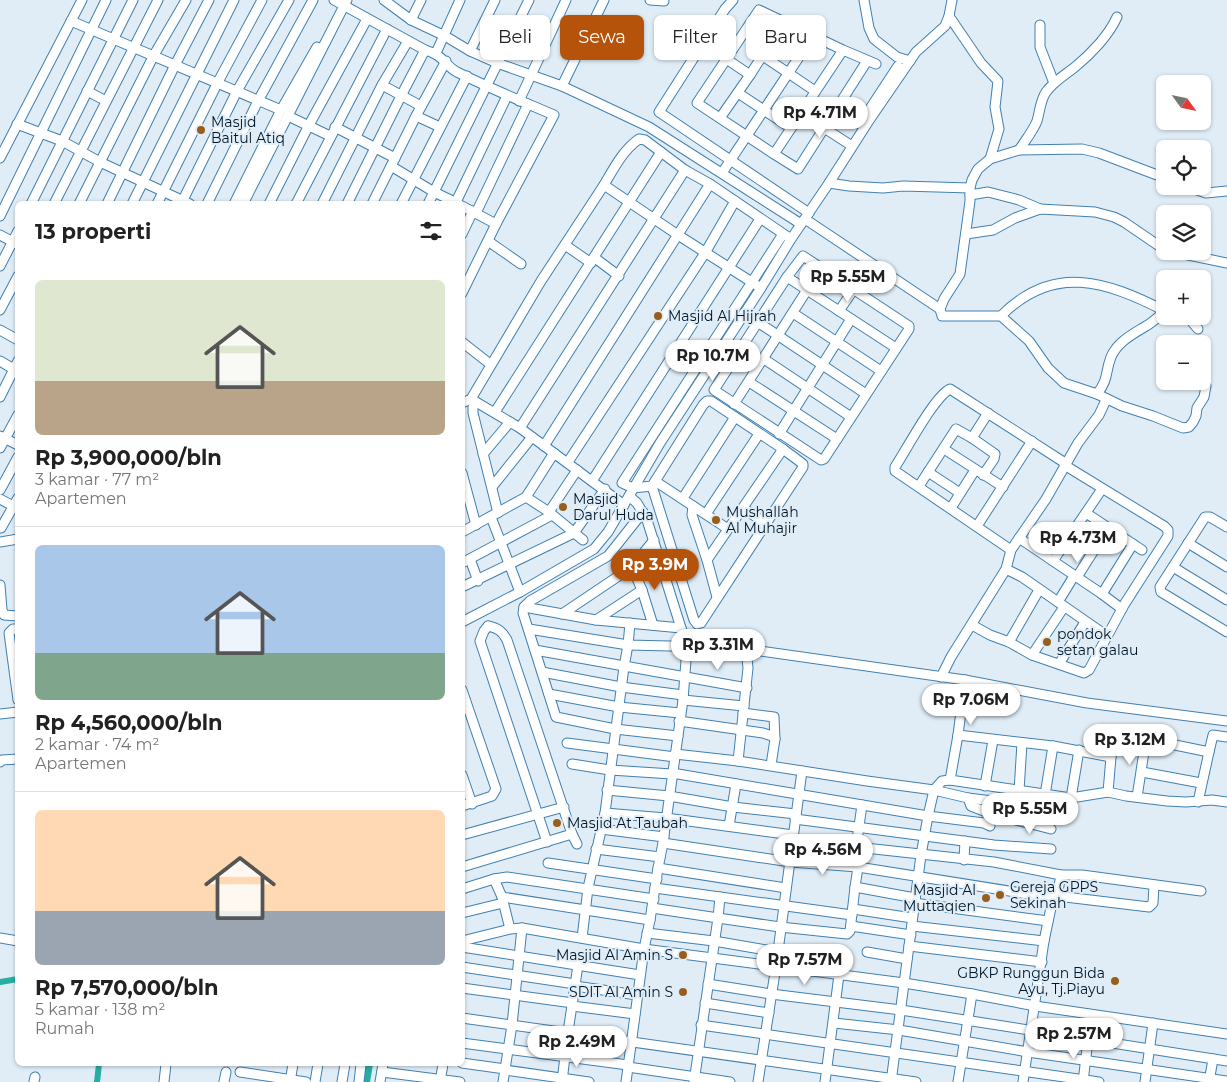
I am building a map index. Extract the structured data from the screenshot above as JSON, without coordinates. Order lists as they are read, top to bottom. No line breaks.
{"places":["Masjid Baitul Atiq","Masjid Al Hijrah","Masjid Darul Huda","Mushallah Al Muhajir","pondok setan galau","Masjid At Taubah","Gereja GPPS Sekinah","Masjid Al Muttaqien","Masjid Al Amin S","GBKP Runggun Bida Ayu, Tj.Piayu","SDIT Al Amin S"],"north":"bottom right","page":{"chip":["Beli","Sewa","Filter","Baru"],"map_buttons":["+","−"],"price":["Rp 4.71M","Rp 5.55M","Rp 10.7M","Rp 4.73M","Rp 3.9M","Rp 3.31M","Rp 7.06M","Rp 3.12M","Rp 5.55M","Rp 4.56M","Rp 7.57M","Rp 2.57M","Rp 2.49M"],"heading":"13 properti","list":[{"name":"Rp 3,900,000/bln","note":"3 kamar · 77 m² · Apartemen"},{"name":"Rp 4,560,000/bln","note":"2 kamar · 74 m² · Apartemen"},{"name":"Rp 7,570,000/bln","note":"5 kamar · 138 m² · Rumah"}]}}
